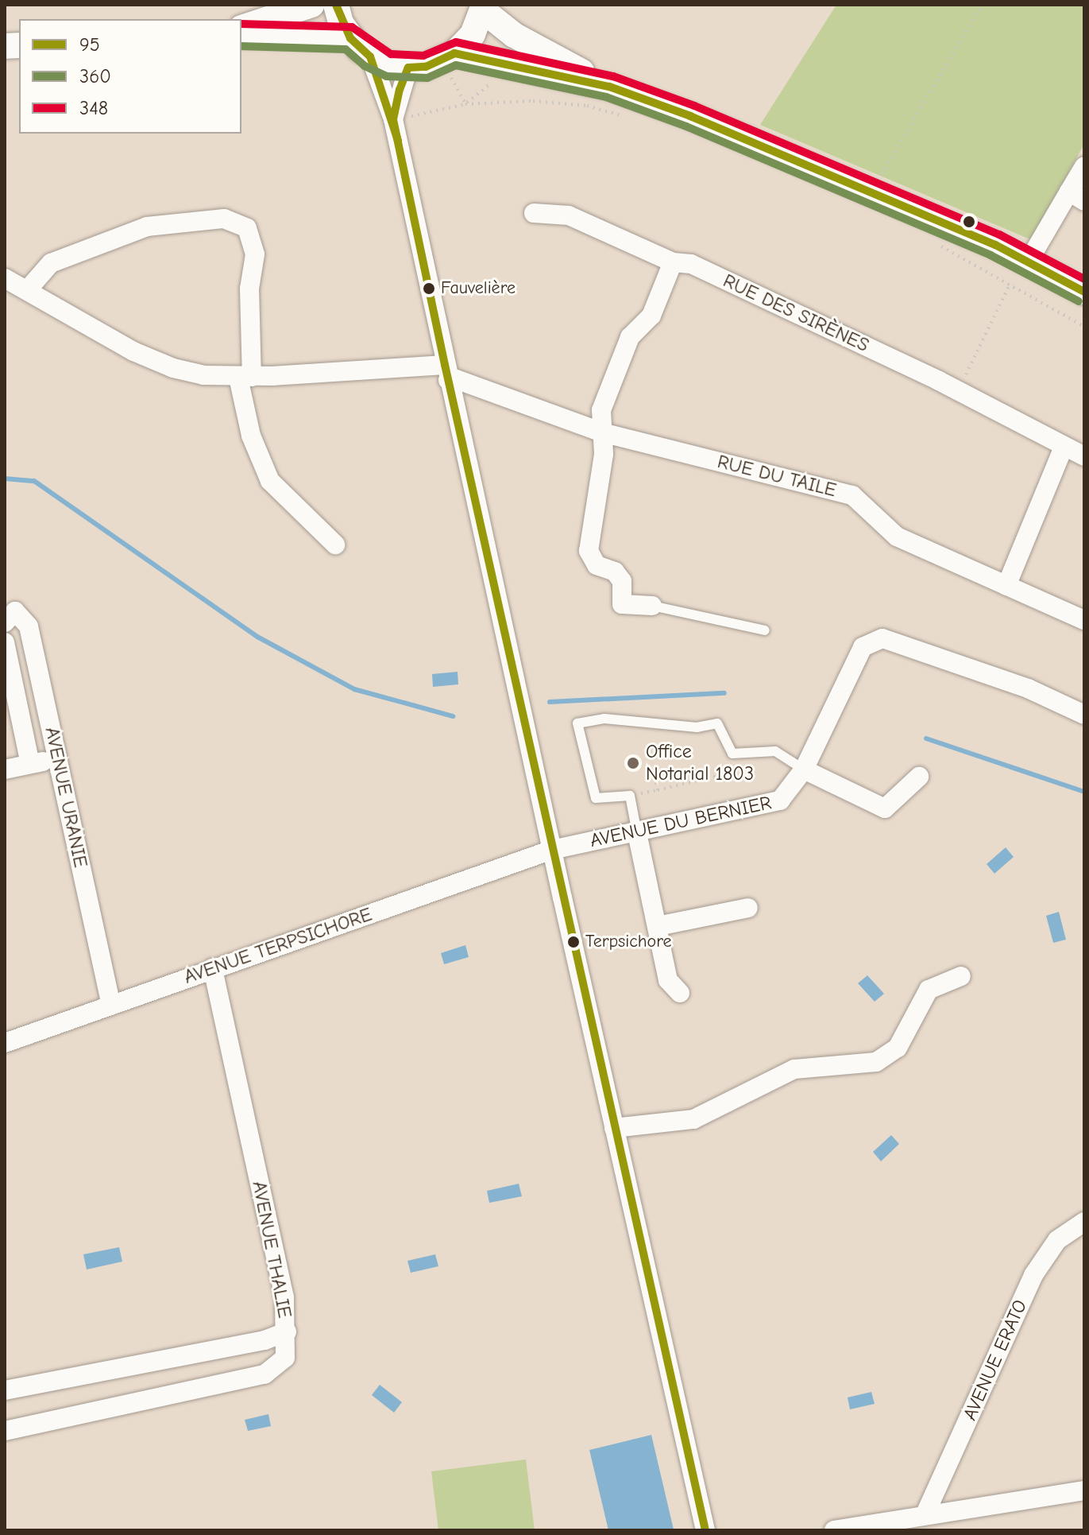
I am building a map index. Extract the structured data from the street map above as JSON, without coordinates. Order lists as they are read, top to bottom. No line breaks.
{"streets":{"street":["RUE DES SIRÈNES","RUE DU TAILE","AVENUE URANIE","AVENUE DU BERNIER","AVENUE TERPSICHORE","AVENUE THALIE","AVENUE ERATO"]},"crossings":[["AVENUE URANIE","AVENUE TERPSICHORE"],["AVENUE DU BERNIER","AVENUE TERPSICHORE"],["AVENUE TERPSICHORE","AVENUE THALIE"]],"places":["Fauvelière","Office Notarial 1803","Terpsichore"],"lines":["transit line 95","transit line 348","transit line 360"],"legend":["95","360","348"]}
